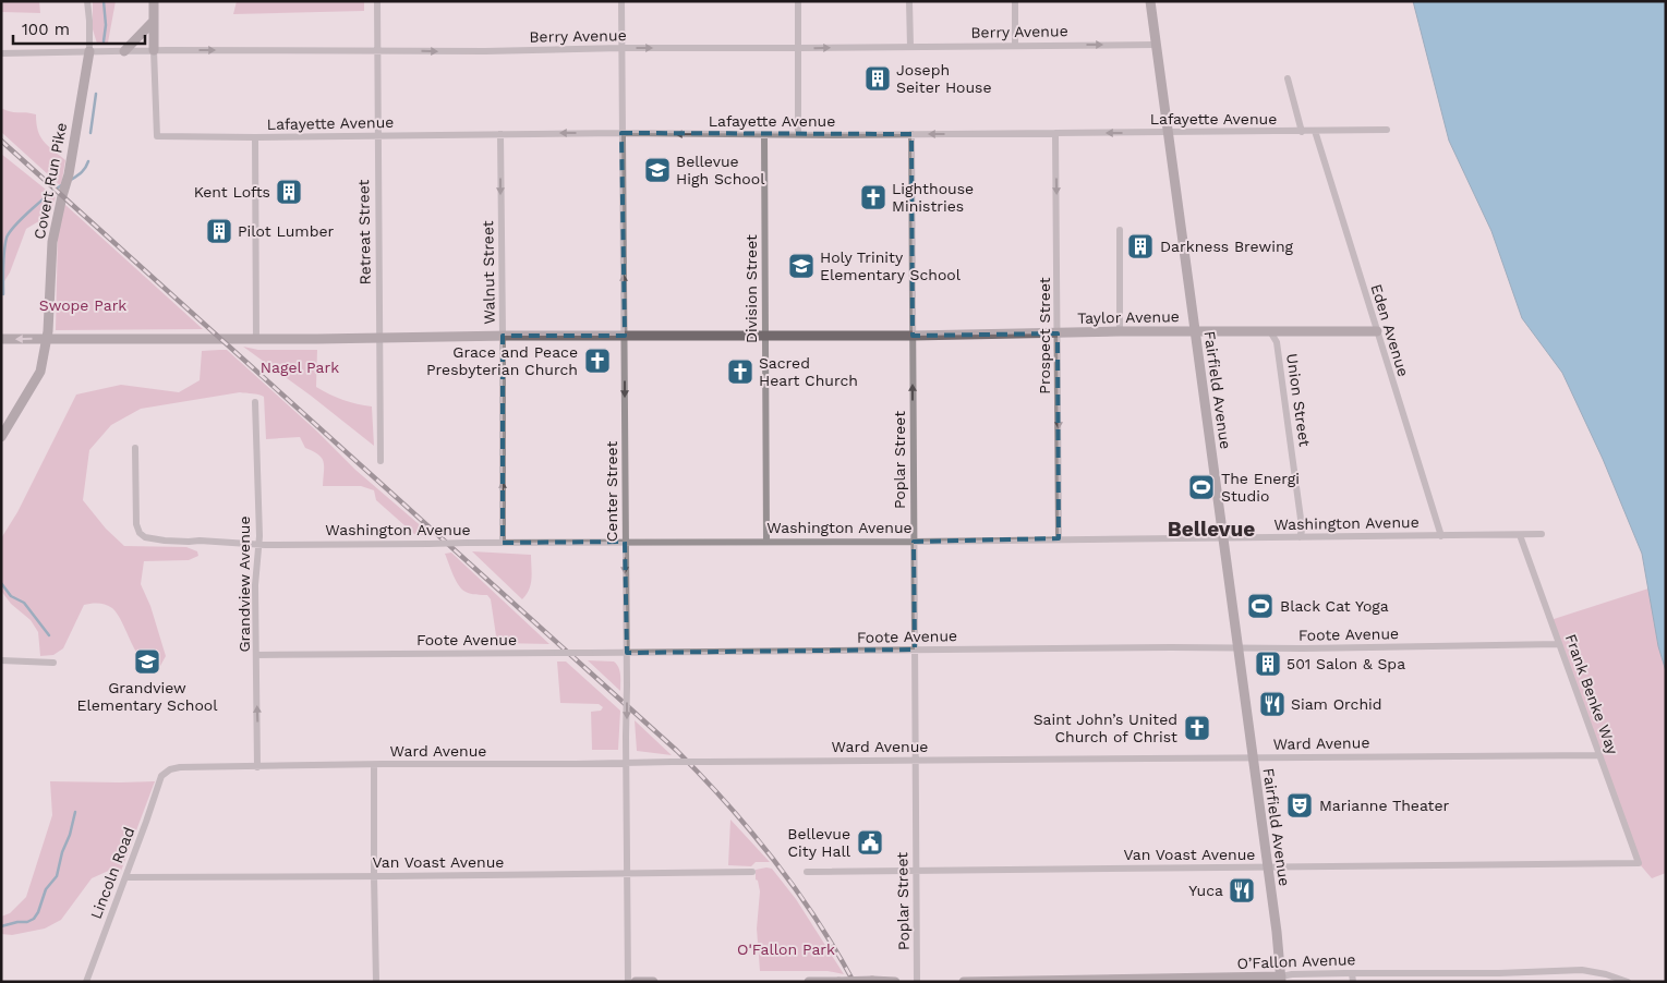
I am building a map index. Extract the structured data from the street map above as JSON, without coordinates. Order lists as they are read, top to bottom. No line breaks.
{"streets":{"street":["Berry Avenue","Lafayette Avenue","Covert Run Pike","Retreat Street","Walnut Street","Division Street","Taylor Avenue","Eden Avenue","Prospect Street","Fairfield Avenue","Union Street","Poplar Street","Center Street","Washington Avenue","Grandview Avenue","Foote Avenue","Frank Benke Way","Ward Avenue","Van Voast Avenue","Lincoln Road","O’Fallon Avenue"]},"crossings":[["Berry Avenue","Lafayette Avenue"],["Berry Avenue","Covert Run Pike"],["Berry Avenue","Retreat Street"],["Berry Avenue","Fairfield Avenue"],["Berry Avenue","Center Street"],["Lafayette Avenue","Retreat Street"],["Lafayette Avenue","Walnut Street"],["Lafayette Avenue","Division Street"],["Lafayette Avenue","Eden Avenue"],["Lafayette Avenue","Prospect Street"],["Lafayette Avenue","Fairfield Avenue"],["Lafayette Avenue","Poplar Street"],["Lafayette Avenue","Center Street"],["Covert Run Pike","Taylor Avenue"],["Retreat Street","Taylor Avenue"],["Walnut Street","Taylor Avenue"],["Walnut Street","Washington Avenue"],["Division Street","Taylor Avenue"],["Division Street","Washington Avenue"],["Taylor Avenue","Eden Avenue"],["Taylor Avenue","Prospect Street"],["Taylor Avenue","Fairfield Avenue"],["Taylor Avenue","Union Street"],["Taylor Avenue","Poplar Street"],["Taylor Avenue","Center Street"],["Eden Avenue","Washington Avenue"],["Prospect Street","Washington Avenue"],["Fairfield Avenue","Washington Avenue"],["Fairfield Avenue","Foote Avenue"],["Fairfield Avenue","Ward Avenue"],["Fairfield Avenue","Van Voast Avenue"],["Fairfield Avenue","O’Fallon Avenue"],["Union Street","Washington Avenue"],["Poplar Street","Washington Avenue"],["Poplar Street","Foote Avenue"],["Poplar Street","Ward Avenue"],["Poplar Street","Van Voast Avenue"],["Center Street","Washington Avenue"],["Center Street","Foote Avenue"],["Center Street","Ward Avenue"],["Center Street","Van Voast Avenue"],["Washington Avenue","Grandview Avenue"],["Washington Avenue","Frank Benke Way"],["Grandview Avenue","Foote Avenue"],["Grandview Avenue","Ward Avenue"],["Foote Avenue","Frank Benke Way"],["Frank Benke Way","Ward Avenue"],["Frank Benke Way","Van Voast Avenue"],["Ward Avenue","Lincoln Road"],["Van Voast Avenue","Lincoln Road"]],"one_way":["Berry Avenue","Lafayette Avenue","Prospect Street"],"districts":["Bellevue"],"parks":["Swope Park","Nagel Park","O'Fallon Park"],"places":{"building":["Joseph Seiter House","Kent Lofts","Pilot Lumber","Darkness Brewing","501 Salon & Spa"],"school or university":["Bellevue High School","Holy Trinity Elementary School","Grandview Elementary School"],"church":["Lighthouse Ministries","Grace and Peace Presbyterian Church","Sacred Heart Church","Saint John’s United Church of Christ"],"sports":["The Energi Studio","Black Cat Yoga"],"restaurant":["Siam Orchid","Yuca"],"theatre":["Marianne Theater"],"public building":["Bellevue City Hall"]},"scale_bar":"100 m"}
